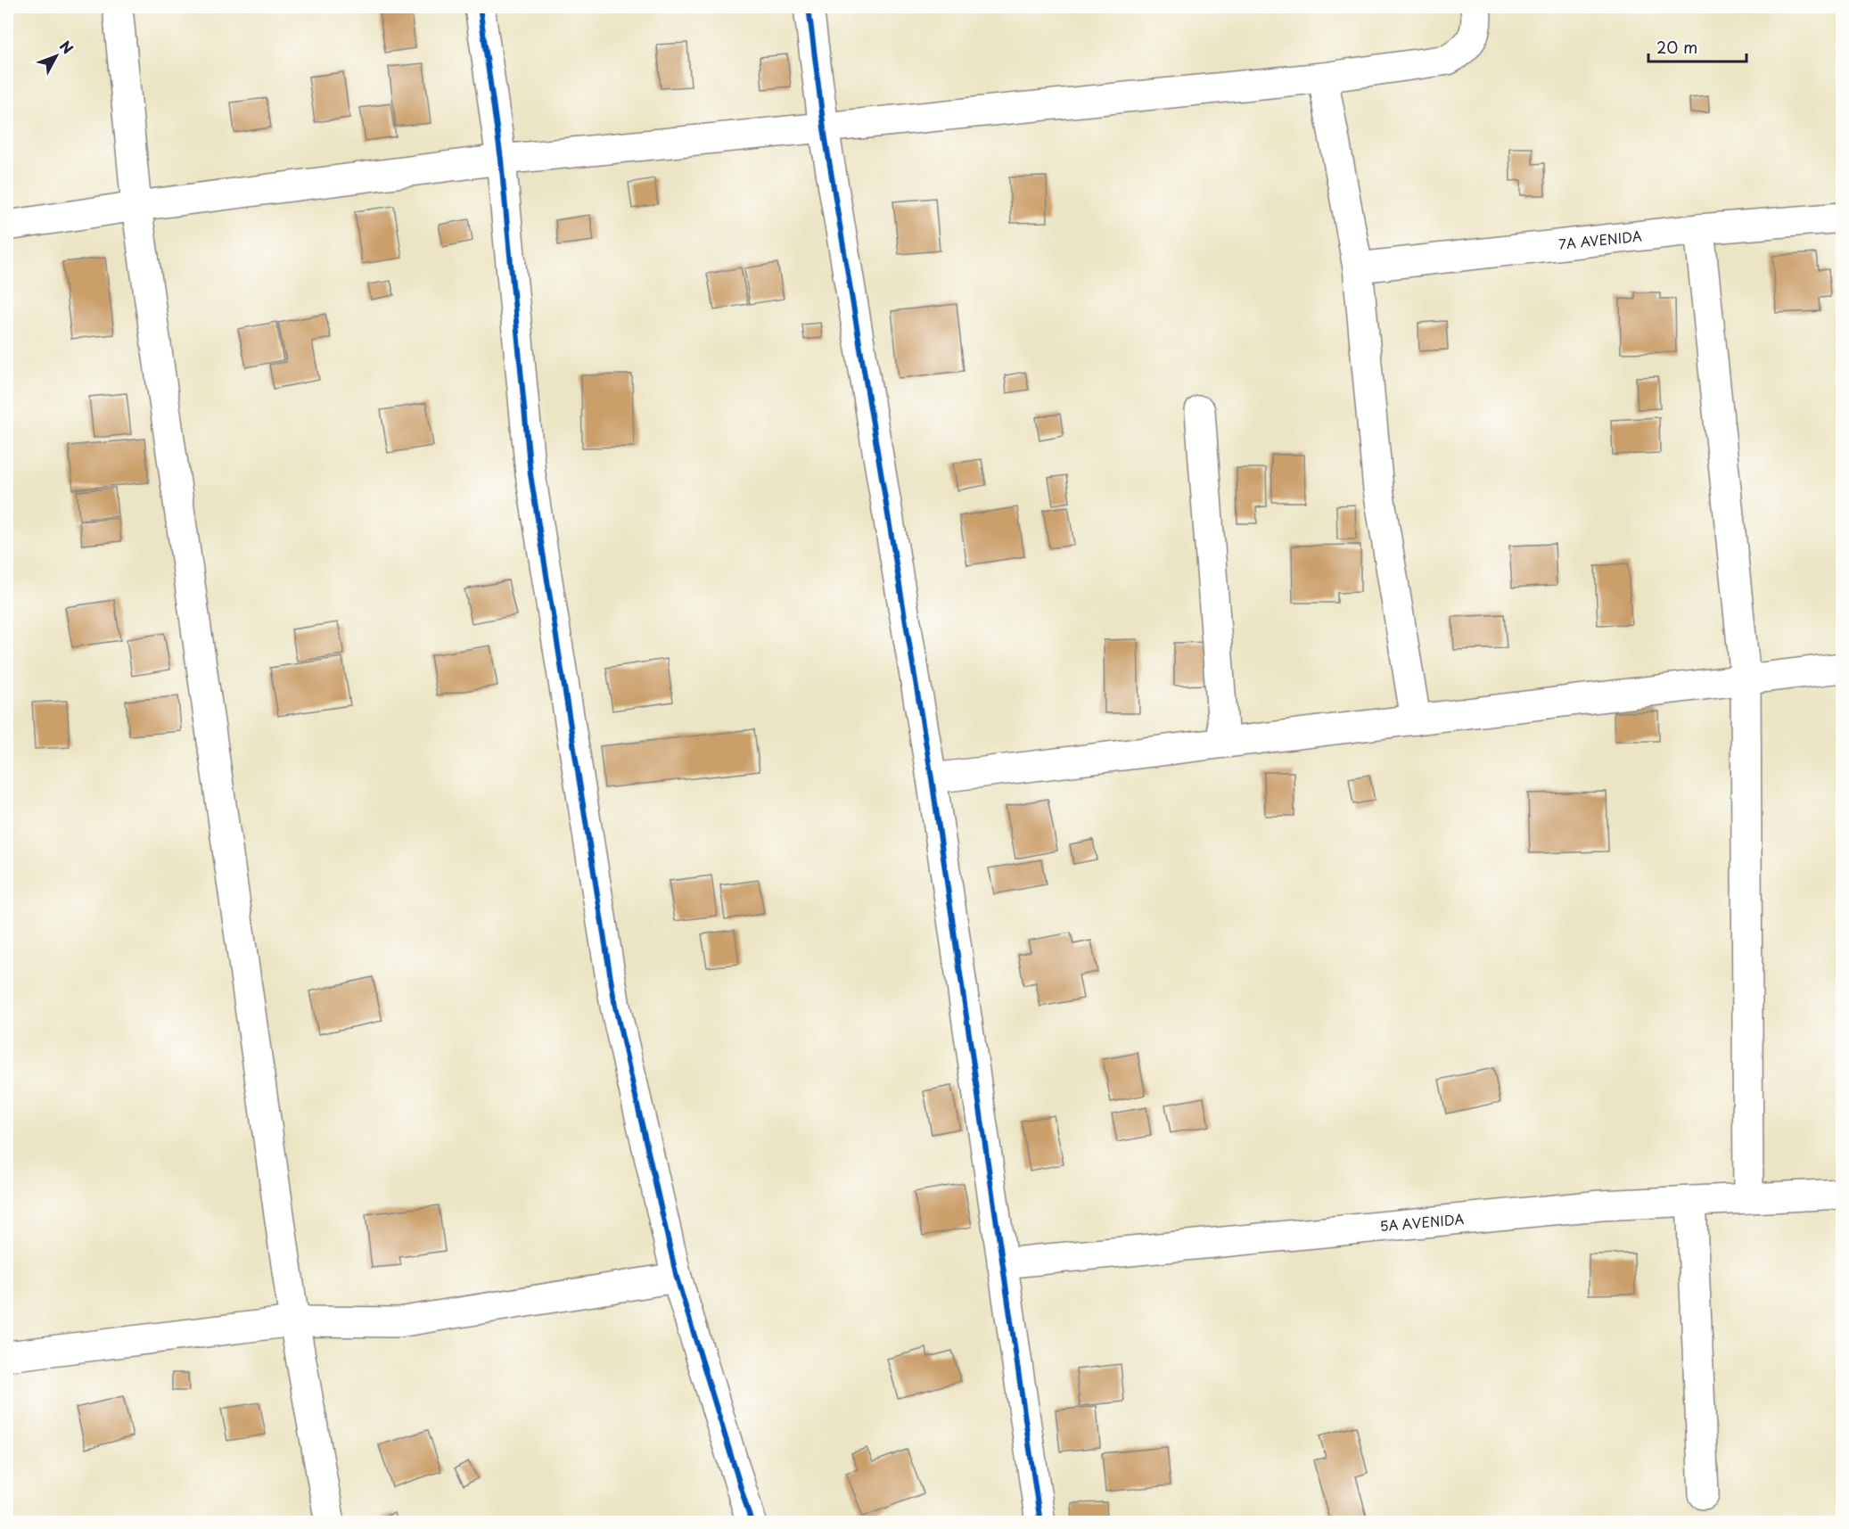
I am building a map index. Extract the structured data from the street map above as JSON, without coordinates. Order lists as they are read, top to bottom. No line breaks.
{"streets":{"street":["7A AVENIDA","5A AVENIDA"]},"scale_bar":"20 m","north":"top right"}
